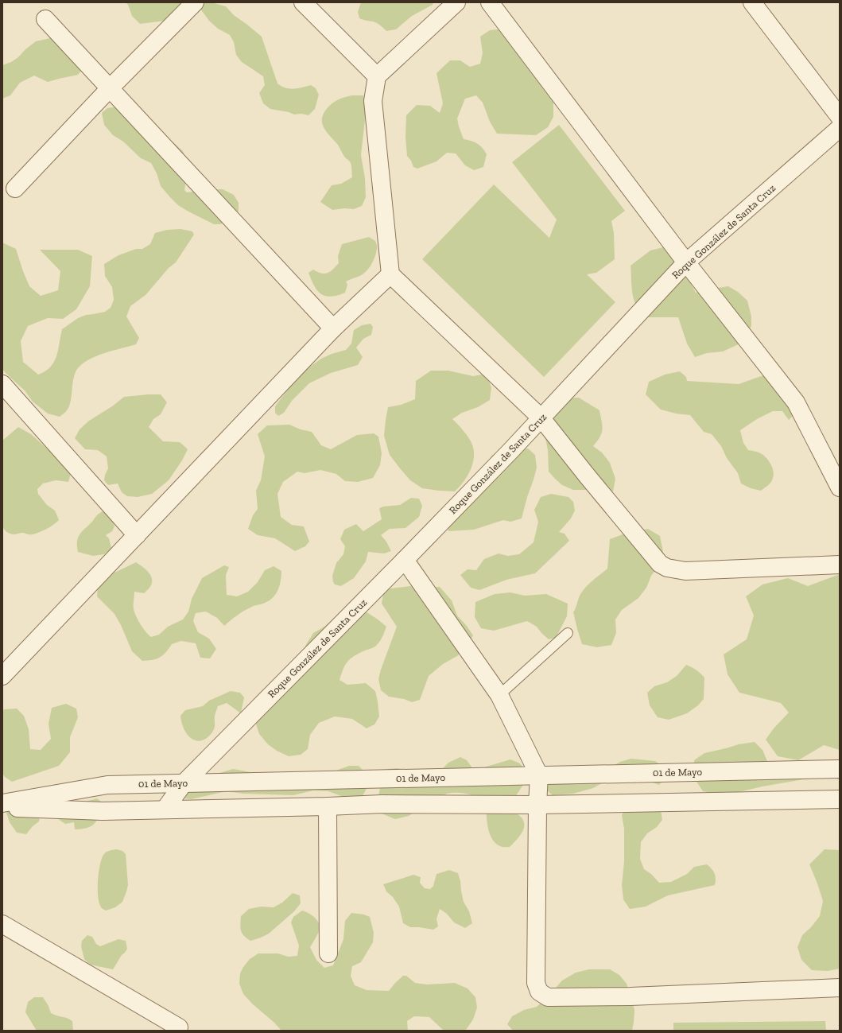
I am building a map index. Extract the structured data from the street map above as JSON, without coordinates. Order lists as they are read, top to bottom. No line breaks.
{"streets":{"street":["Roque González de Santa Cruz","01 de Mayo"]},"crossings":[["Roque González de Santa Cruz","01 de Mayo"]]}
